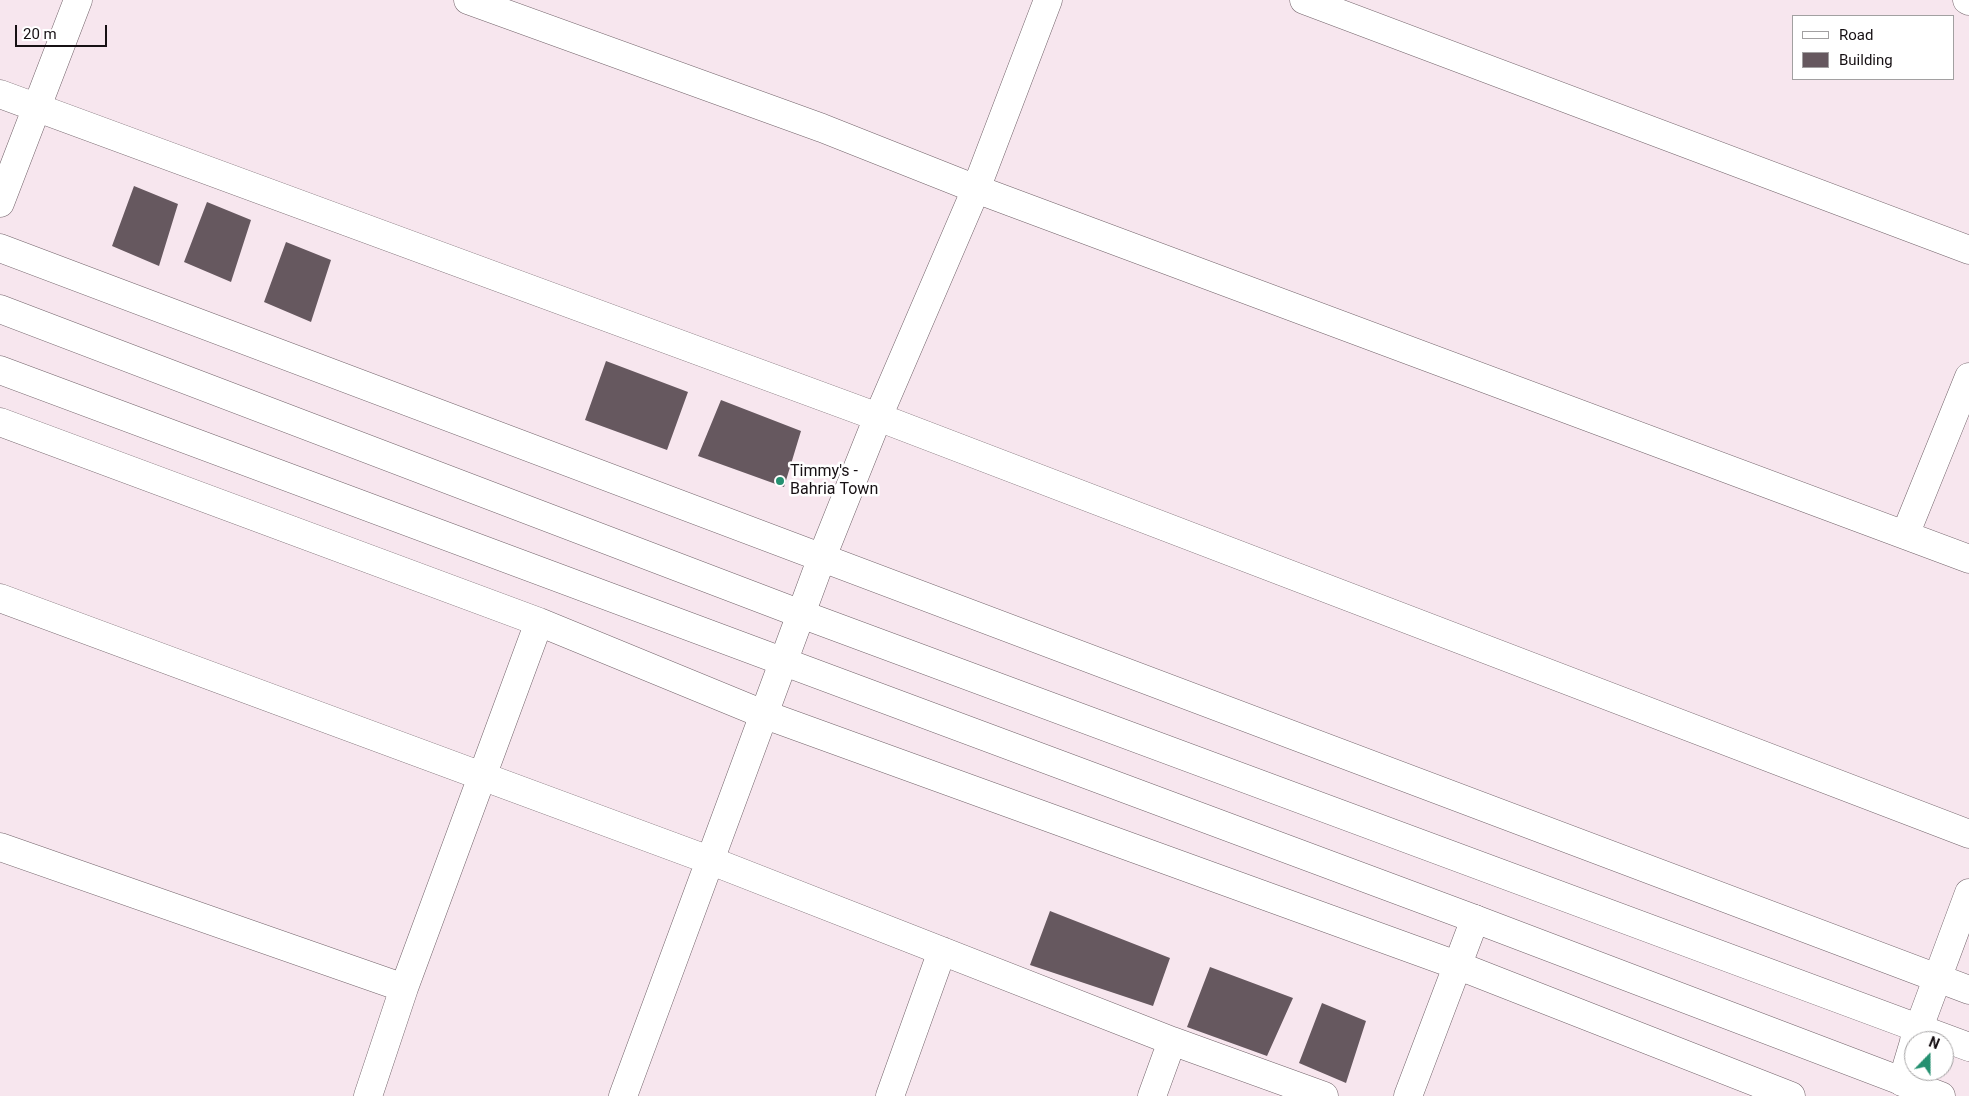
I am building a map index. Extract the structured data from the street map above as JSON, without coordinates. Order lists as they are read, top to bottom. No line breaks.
{"places":["Timmy's - Bahria Town"],"legend":["Road","Building"],"scale_bar":"20 m","north":"top"}
